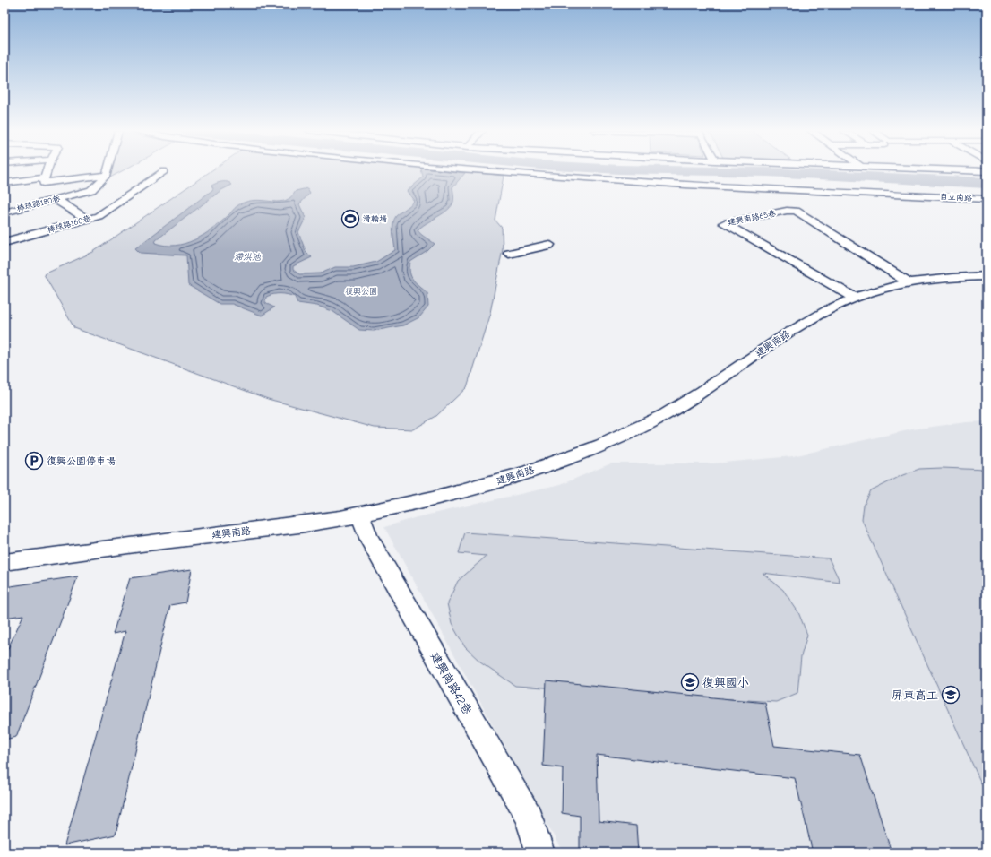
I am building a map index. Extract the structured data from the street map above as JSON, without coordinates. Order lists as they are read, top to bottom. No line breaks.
{"streets":{"street":["自立南路","棒球路180巷","建興南路65巷","棒球路160巷","建興南路","建興南路42巷"]},"crossings":[["建興南路65巷","建興南路"],["建興南路","建興南路42巷"]],"water":["滯洪池"],"parks":["復興公園"],"places":{"sports":["滑輪場"],"parking":["復興公園停車場"],"school or university":["復興國小","屏東高工"]}}
